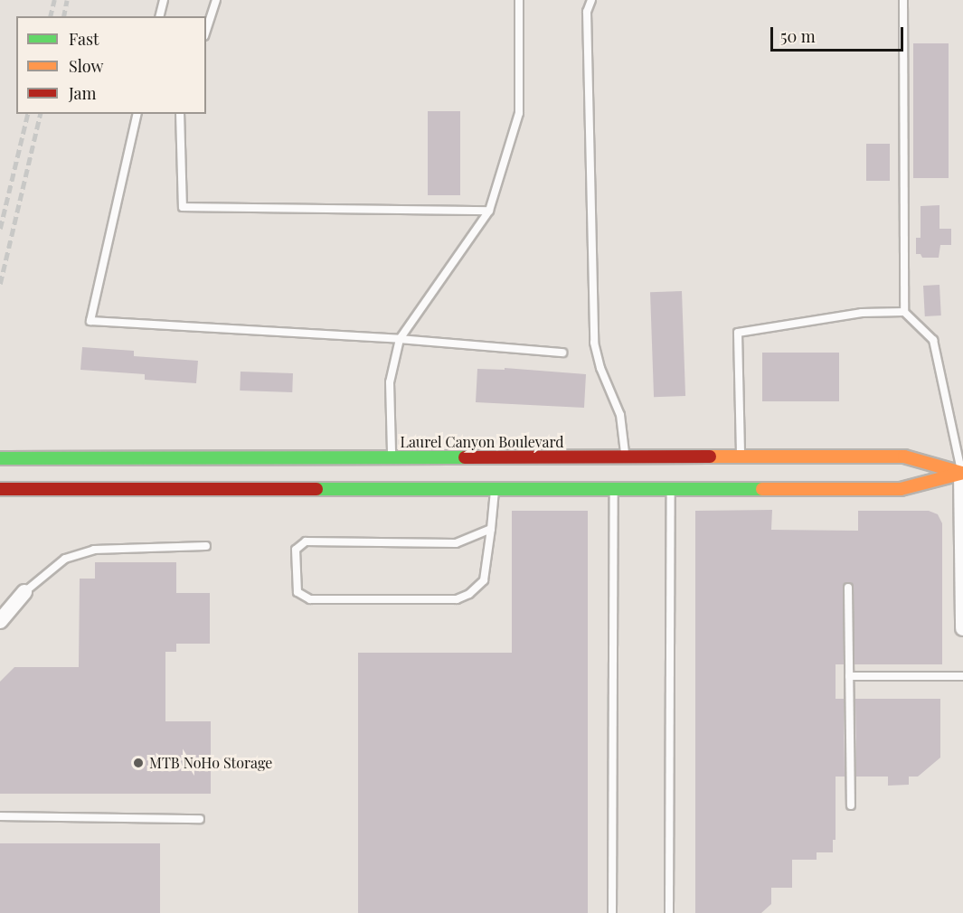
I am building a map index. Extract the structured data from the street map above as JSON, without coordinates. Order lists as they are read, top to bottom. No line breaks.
{"streets":{"main road":["Laurel Canyon Boulevard"]},"places":["MTB NoHo Storage"],"legend":["Fast","Slow","Jam"],"scale_bar":"50 m"}
